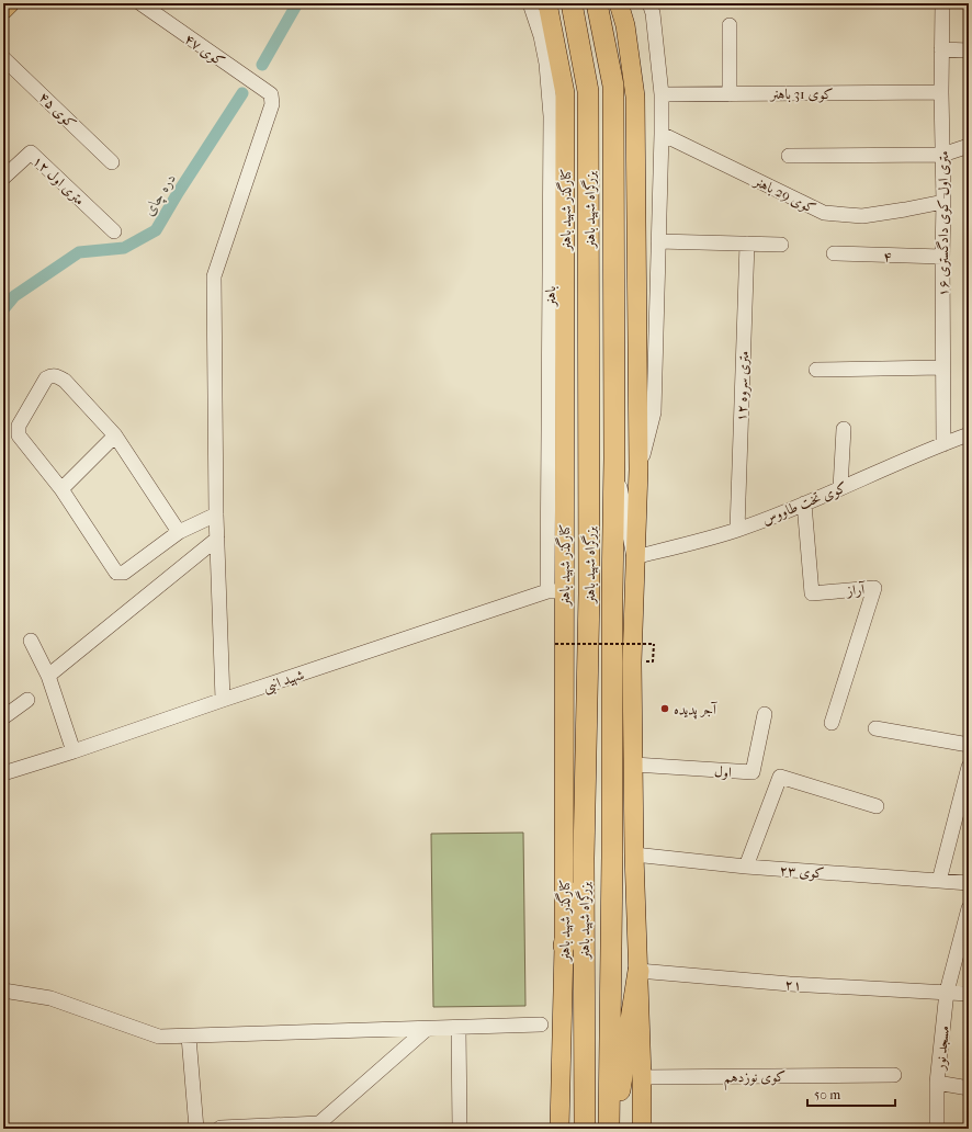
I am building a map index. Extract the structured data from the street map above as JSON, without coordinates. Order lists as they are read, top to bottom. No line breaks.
{"streets":{"highway":["بزرگراه شهید باهنر"],"main road":["کنارگذر شهید باهنر"],"street":["کوی ۴۷","کوی 31 باهنر","کوی ۴۵","۱۲ متری اول","کوی 29 باهنر","۱۶ متری اول-کوی دادگستری","۴","باهنر","۱۲ متری سروه","کوی تخت طاووس","آراز","شهید انبی","اول","کوی ۲۳","۲۱","مسجد نور","کوی نوزدهم"]},"crossings":[["کوی 31 باهنر","۱۶ متری اول-کوی دادگستری"],["کوی 29 باهنر","۱۶ متری اول-کوی دادگستری"],["کنارگذر شهید باهنر","باهنر"],["کنارگذر شهید باهنر","شهید انبی"],["۱۶ متری اول-کوی دادگستری","۴"],["۱۶ متری اول-کوی دادگستری","کوی تخت طاووس"],["باهنر","شهید انبی"],["۱۲ متری سروه","کوی تخت طاووس"],["کوی تخت طاووس","آراز"],["۲۱","مسجد نور"]],"water":["دره چای"],"places":["آجر پدیده"],"scale_bar":"50 m"}
